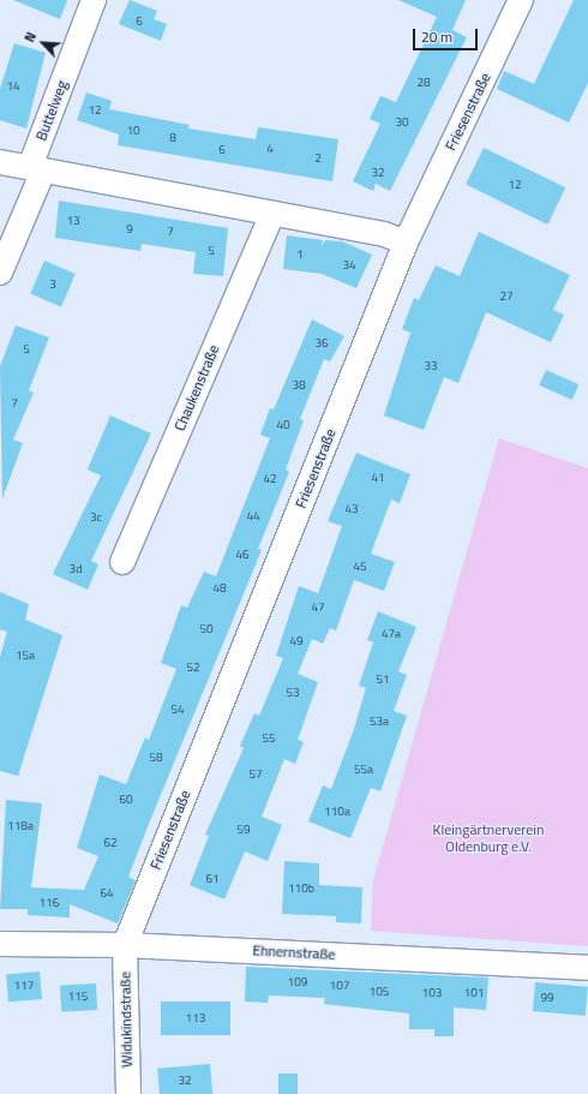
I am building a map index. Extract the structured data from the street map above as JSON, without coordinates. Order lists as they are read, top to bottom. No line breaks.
{"streets":{"street":["Buttelweg","Friesenstraße","Chaukenstraße","Ehnernstraße","Widukindstraße"]},"crossings":[["Friesenstraße","Ehnernstraße"],["Friesenstraße","Widukindstraße"],["Ehnernstraße","Widukindstraße"]],"parks":["Kleingärtnerverein Oldenburg e.V."],"house_numbers":["6","28","14","12","30","10","8","4","6","2","32","12","13","9","7","5","1","34","3","27","36","5","33","38","7","40","41","42","43","44","3c","46","45","3d","48","47","50","47a","49","15a","52","51","53","54","53a","55","58","55a","57","60","110a","118a","59","62","61","110b","64","116","109","117","107","105","103","101","115","99","113","32"],"scale_bar":"20 m","north":"top left"}
